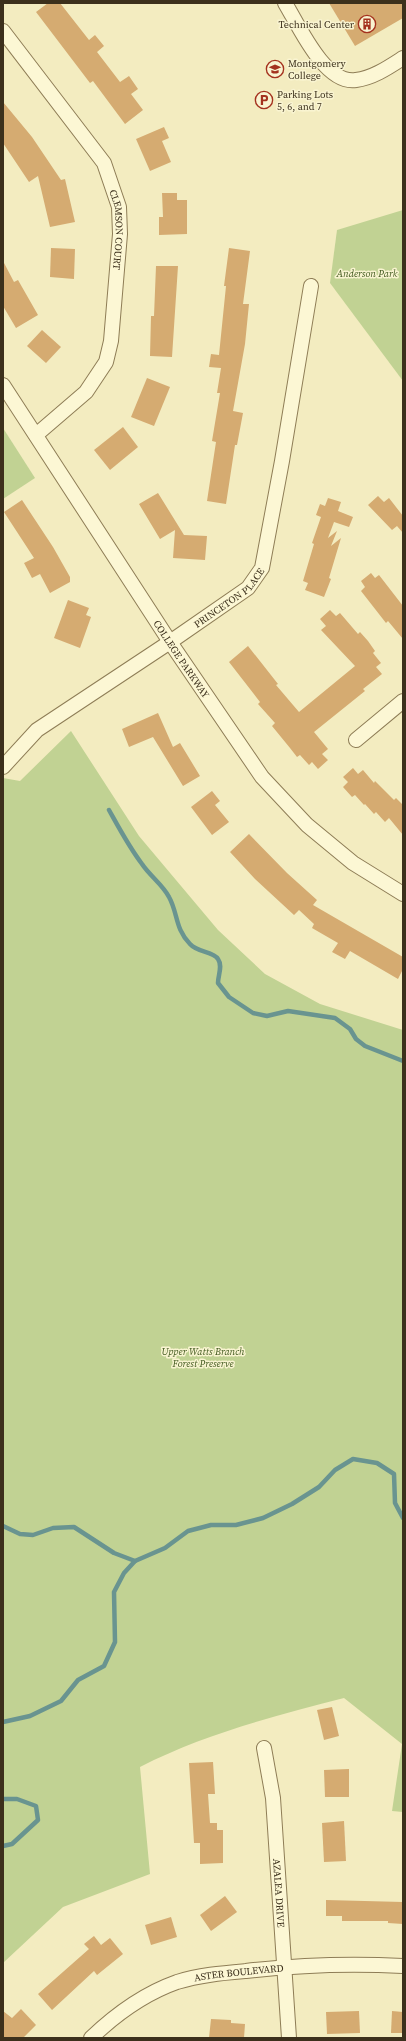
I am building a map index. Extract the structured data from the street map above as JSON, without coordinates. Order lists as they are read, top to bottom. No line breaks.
{"streets":{"street":["CLEMSON COURT","PRINCETON PLACE","COLLEGE PARKWAY","AZALEA DRIVE","ASTER BOULEVARD"]},"crossings":[["CLEMSON COURT","COLLEGE PARKWAY"],["PRINCETON PLACE","COLLEGE PARKWAY"],["AZALEA DRIVE","ASTER BOULEVARD"]],"parks":["Anderson Park","Upper Watts Branch Forest Preserve"],"places":{"building":["Technical Center"],"school or university":["Montgomery College"],"parking":["Parking Lots 5, 6, and 7"]}}
